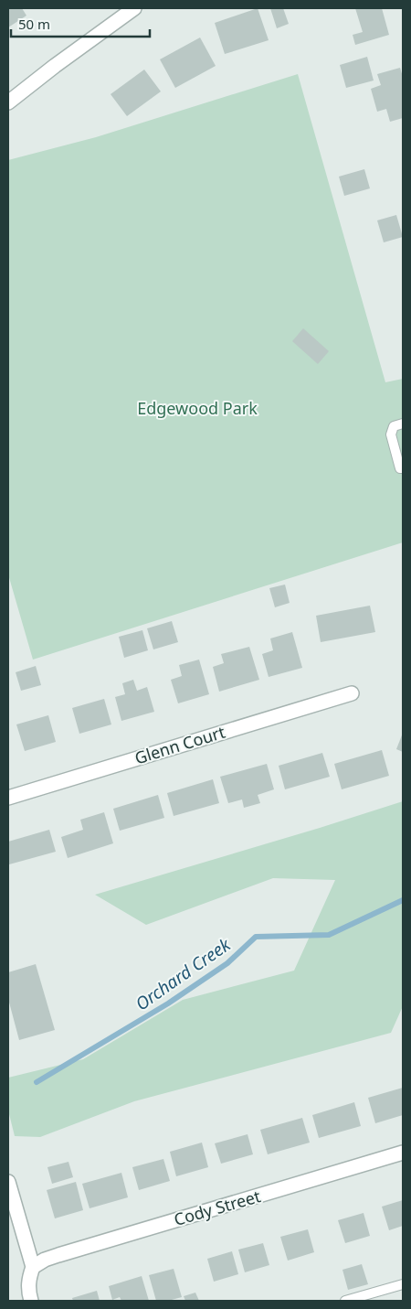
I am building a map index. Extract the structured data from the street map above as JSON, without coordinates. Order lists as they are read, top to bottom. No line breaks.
{"streets":{"street":["Glenn Court","Cody Street"]},"water":["Orchard Creek"],"parks":["Edgewood Park"],"scale_bar":"50 m"}
